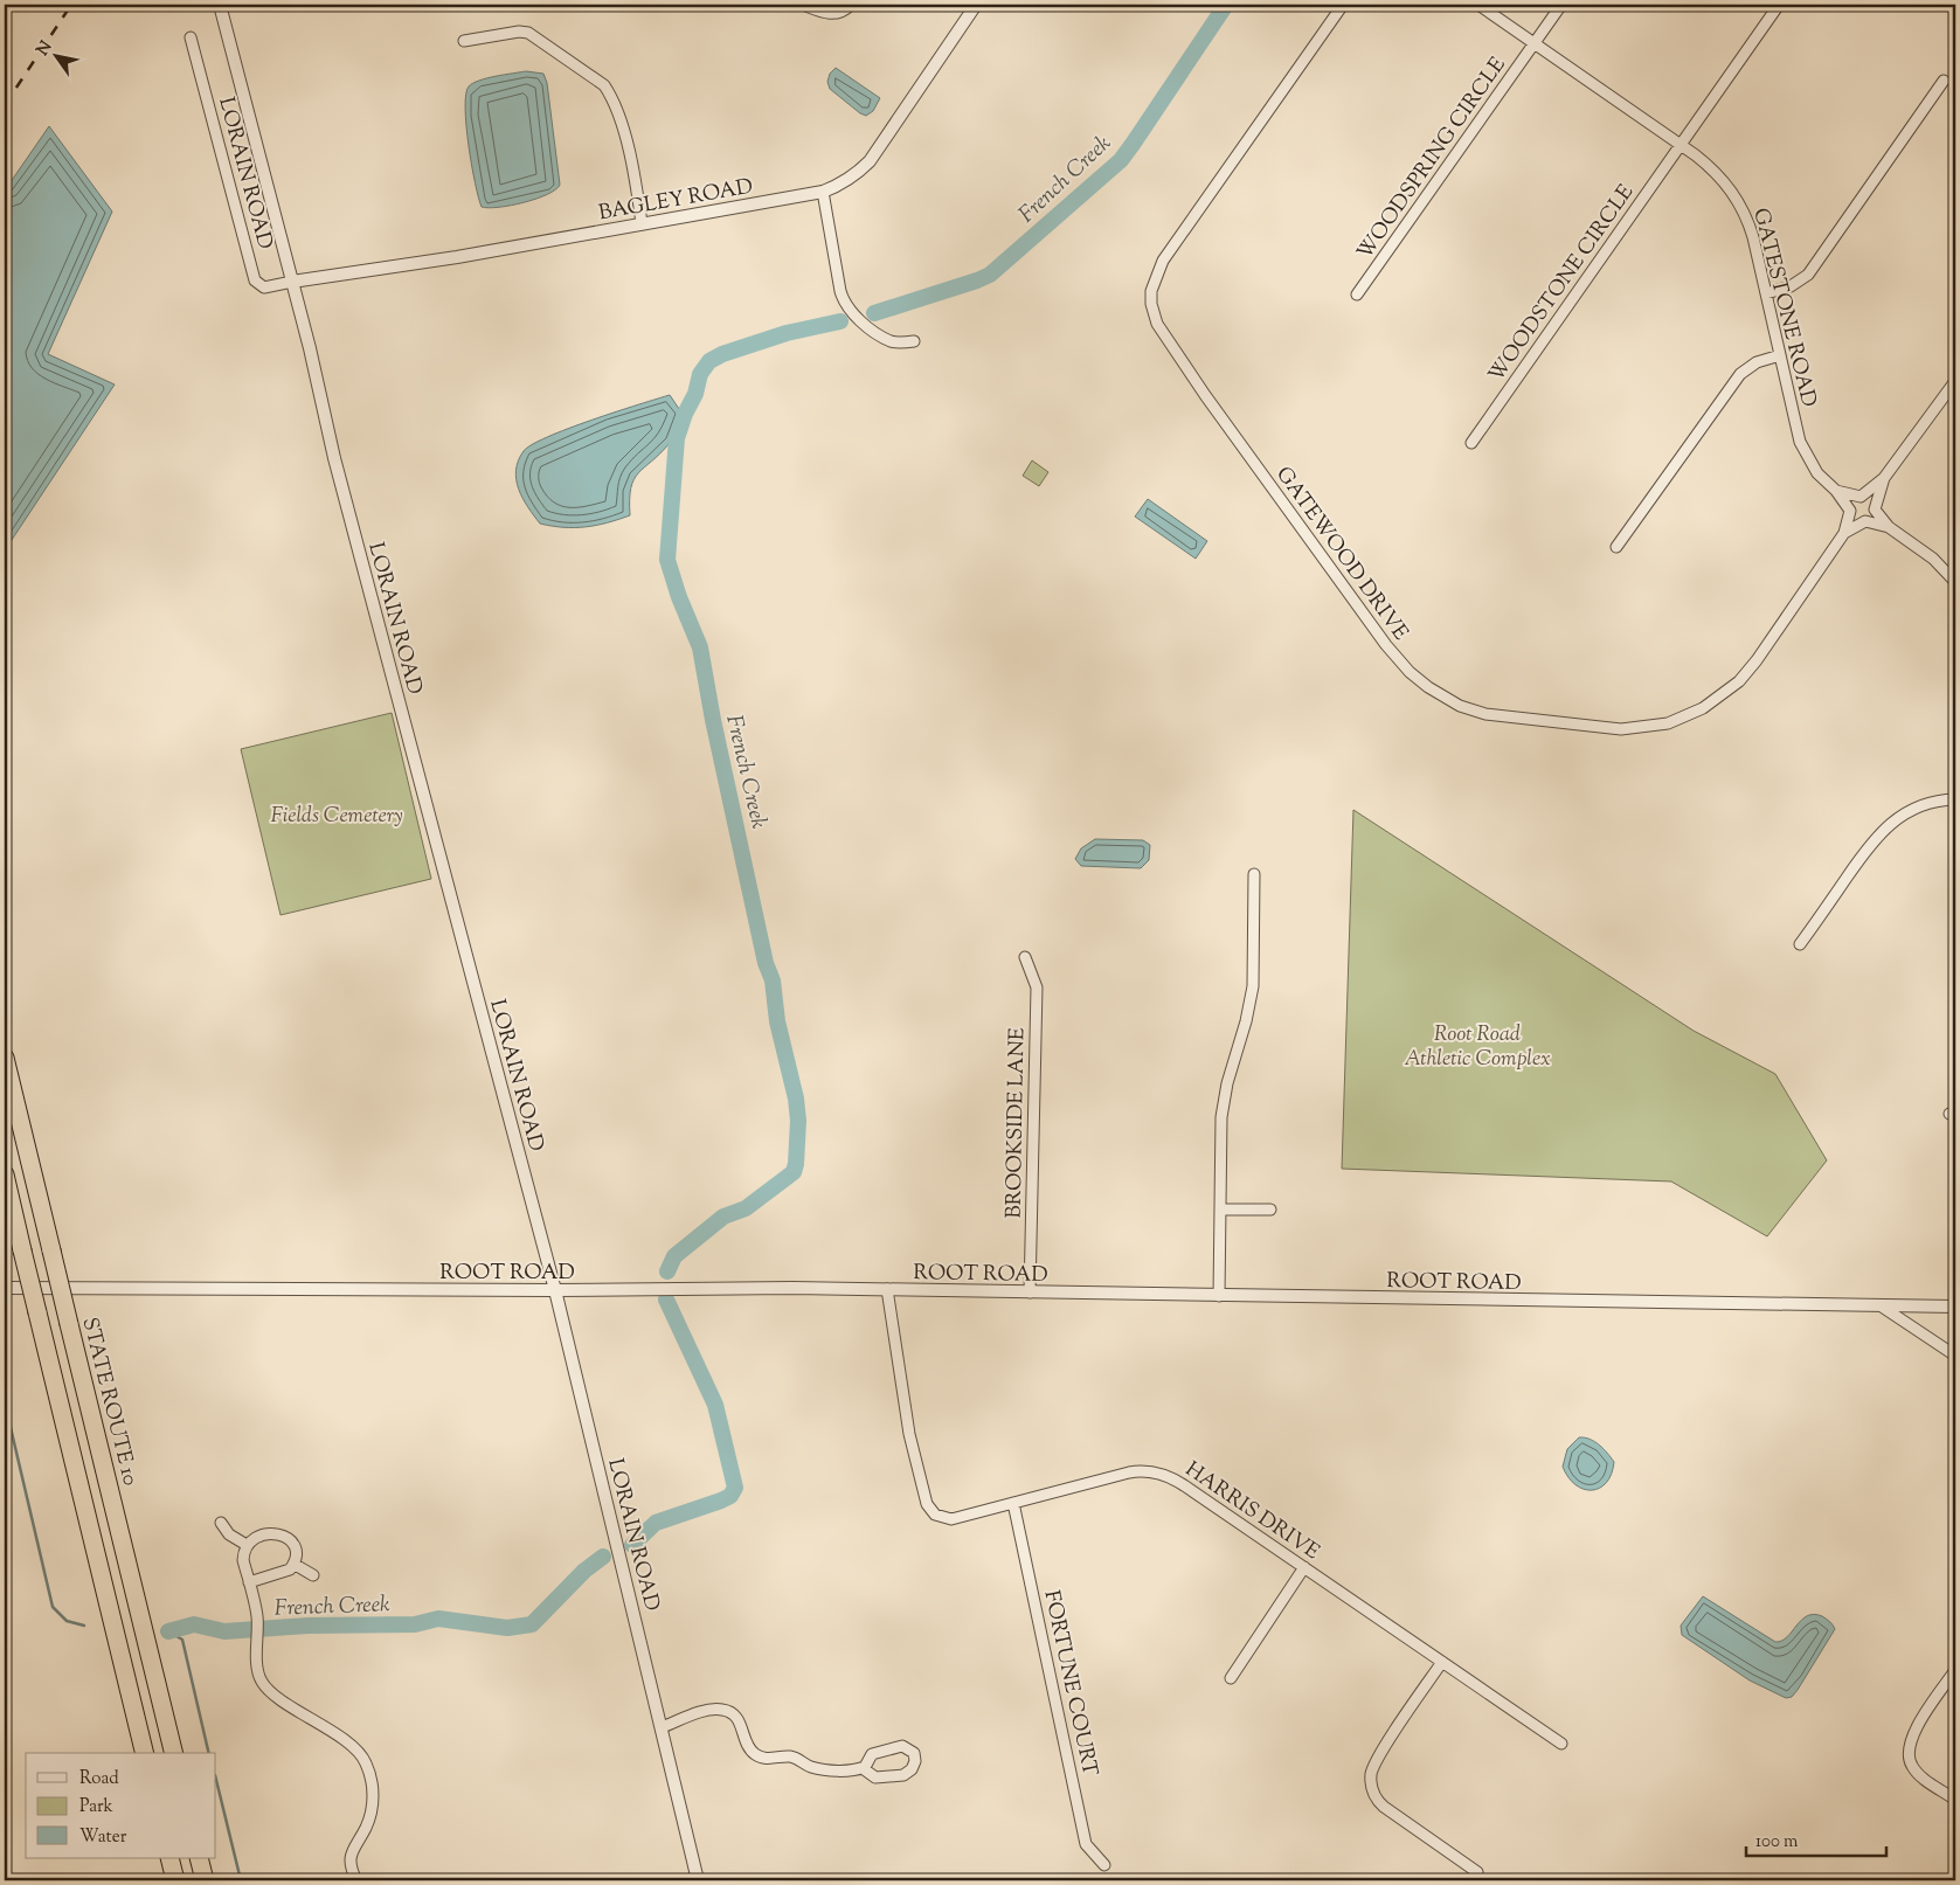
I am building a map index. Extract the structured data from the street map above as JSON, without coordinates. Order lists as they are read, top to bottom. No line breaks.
{"streets":{"highway":["STATE ROUTE 10"],"street":["WOODSPRING CIRCLE","LORAIN ROAD","BAGLEY ROAD","WOODSTONE CIRCLE","GATESTONE ROAD","GATEWOOD DRIVE","BROOKSIDE LANE","ROOT ROAD","HARRIS DRIVE","FORTUNE COURT"]},"crossings":[["WOODSPRING CIRCLE","GATESTONE ROAD"],["LORAIN ROAD","BAGLEY ROAD"],["LORAIN ROAD","ROOT ROAD"],["WOODSTONE CIRCLE","GATESTONE ROAD"],["GATESTONE ROAD","GATEWOOD DRIVE"],["BROOKSIDE LANE","ROOT ROAD"],["ROOT ROAD","HARRIS DRIVE"],["HARRIS DRIVE","FORTUNE COURT"]],"water":["French Creek"],"parks":["Fields Cemetery","Root Road Athletic Complex"],"legend":["Road","Park","Water"],"scale_bar":"100 m","north":"top left"}
